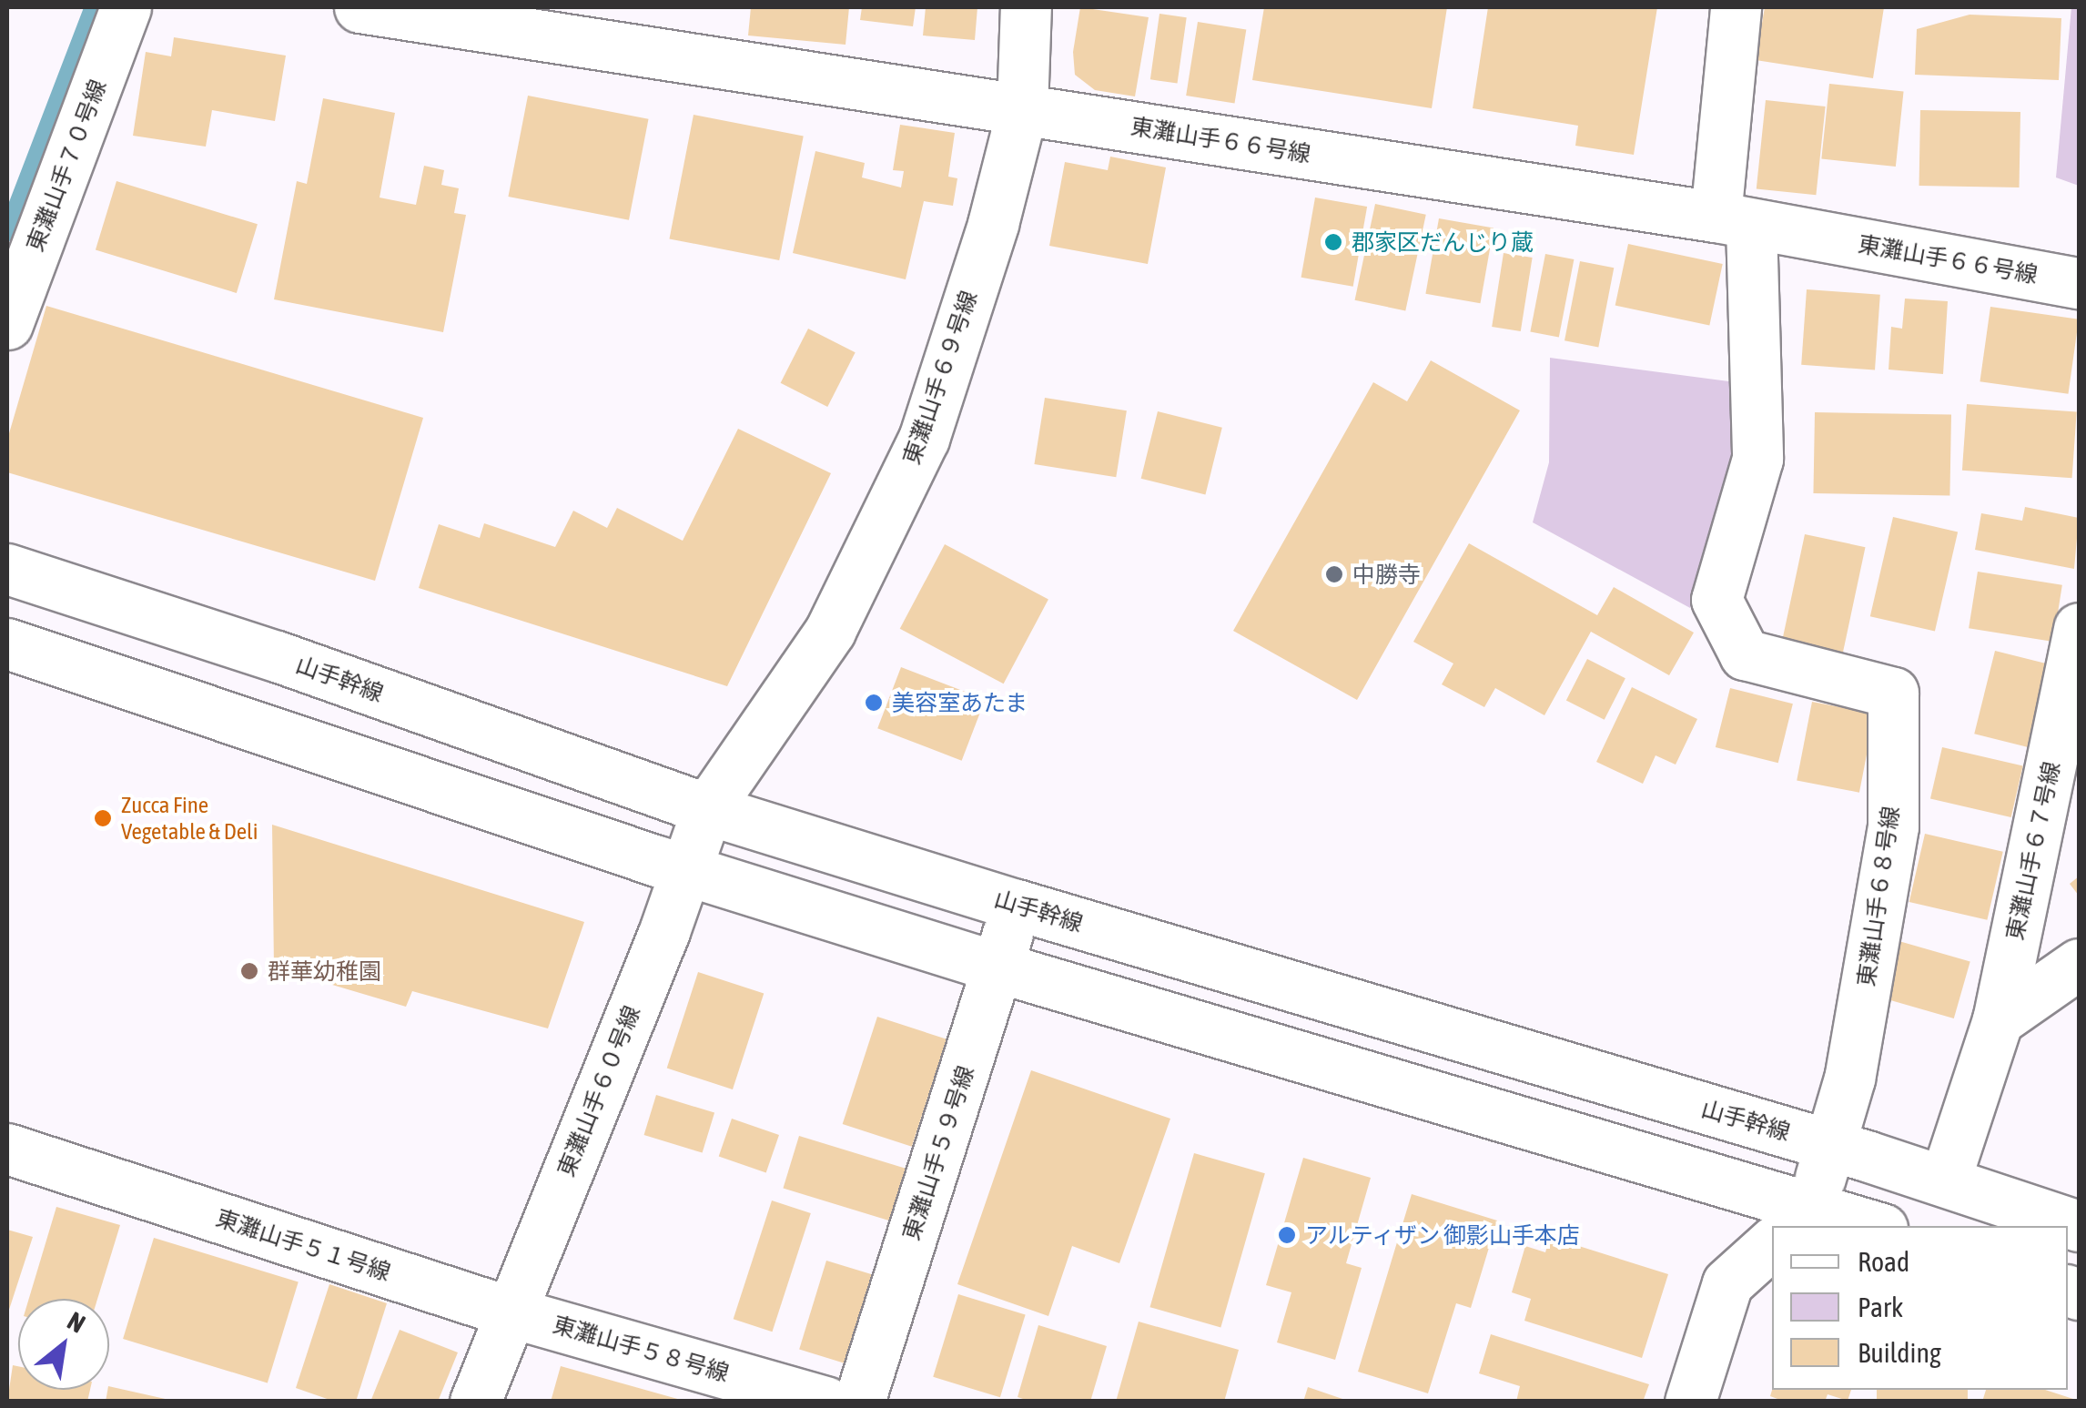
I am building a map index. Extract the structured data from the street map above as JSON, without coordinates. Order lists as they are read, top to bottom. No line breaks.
{"streets":{"street":["東灘山手６６号線","東灘山手７０号線","東灘山手６９号線","山手幹線","東灘山手６７号線","東灘山手６８号線","東灘山手６０号線","東灘山手５９号線","東灘山手５１号線","東灘山手５８号線"]},"crossings":[["東灘山手６６号線","東灘山手６９号線"],["東灘山手６６号線","東灘山手６８号線"],["東灘山手６９号線","山手幹線"],["東灘山手６９号線","東灘山手６０号線"],["山手幹線","東灘山手６７号線"],["山手幹線","東灘山手６８号線"],["山手幹線","東灘山手５９号線"],["東灘山手６０号線","東灘山手５１号線"],["東灘山手６０号線","東灘山手５８号線"],["東灘山手５１号線","東灘山手５８号線"]],"places":["郡家区だんじり蔵","中勝寺","美容室あたま","Zucca Fine Vegetable & Deli","群華幼稚園","アルティザン 御影山手本店"],"legend":["Road","Park","Building"],"north":"top right"}
